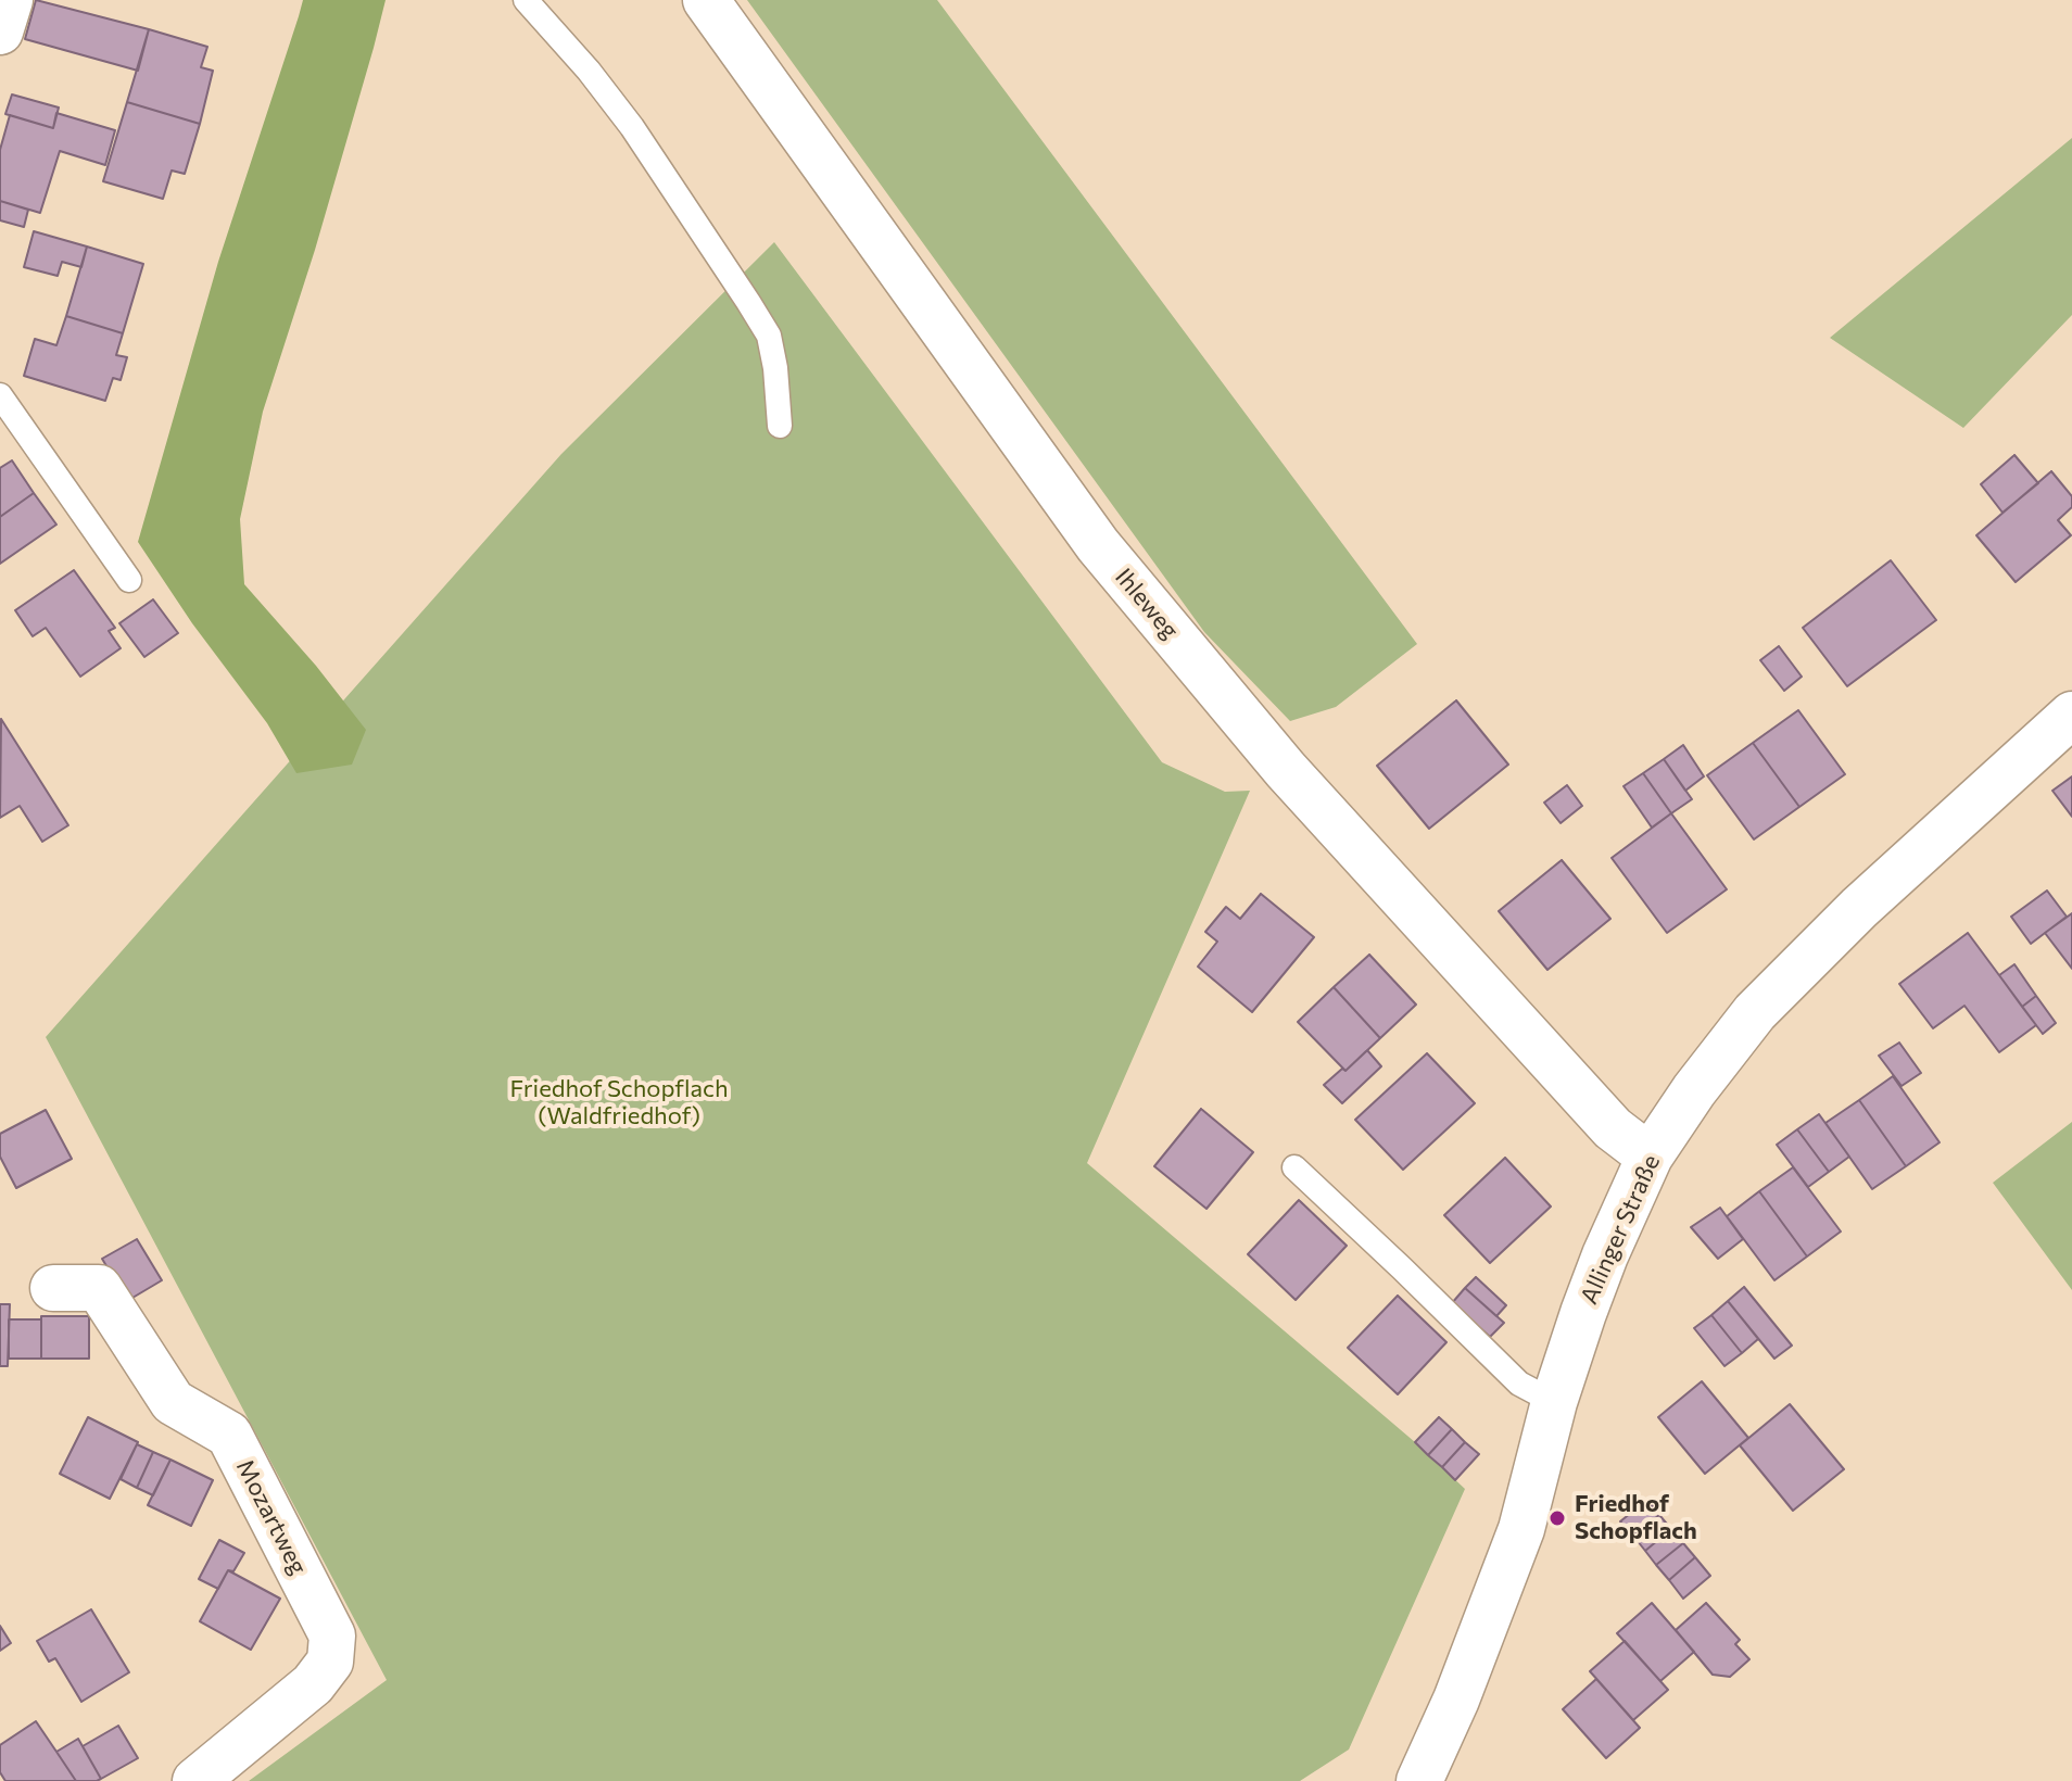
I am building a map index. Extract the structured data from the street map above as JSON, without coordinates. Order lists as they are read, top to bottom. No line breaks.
{"streets":{"street":["Ihleweg","Allinger Straße","Mozartweg"]},"crossings":[["Ihleweg","Allinger Straße"]],"parks":["Friedhof Schopflach (Waldfriedhof)"],"places":["Friedhof Schopflach"]}
